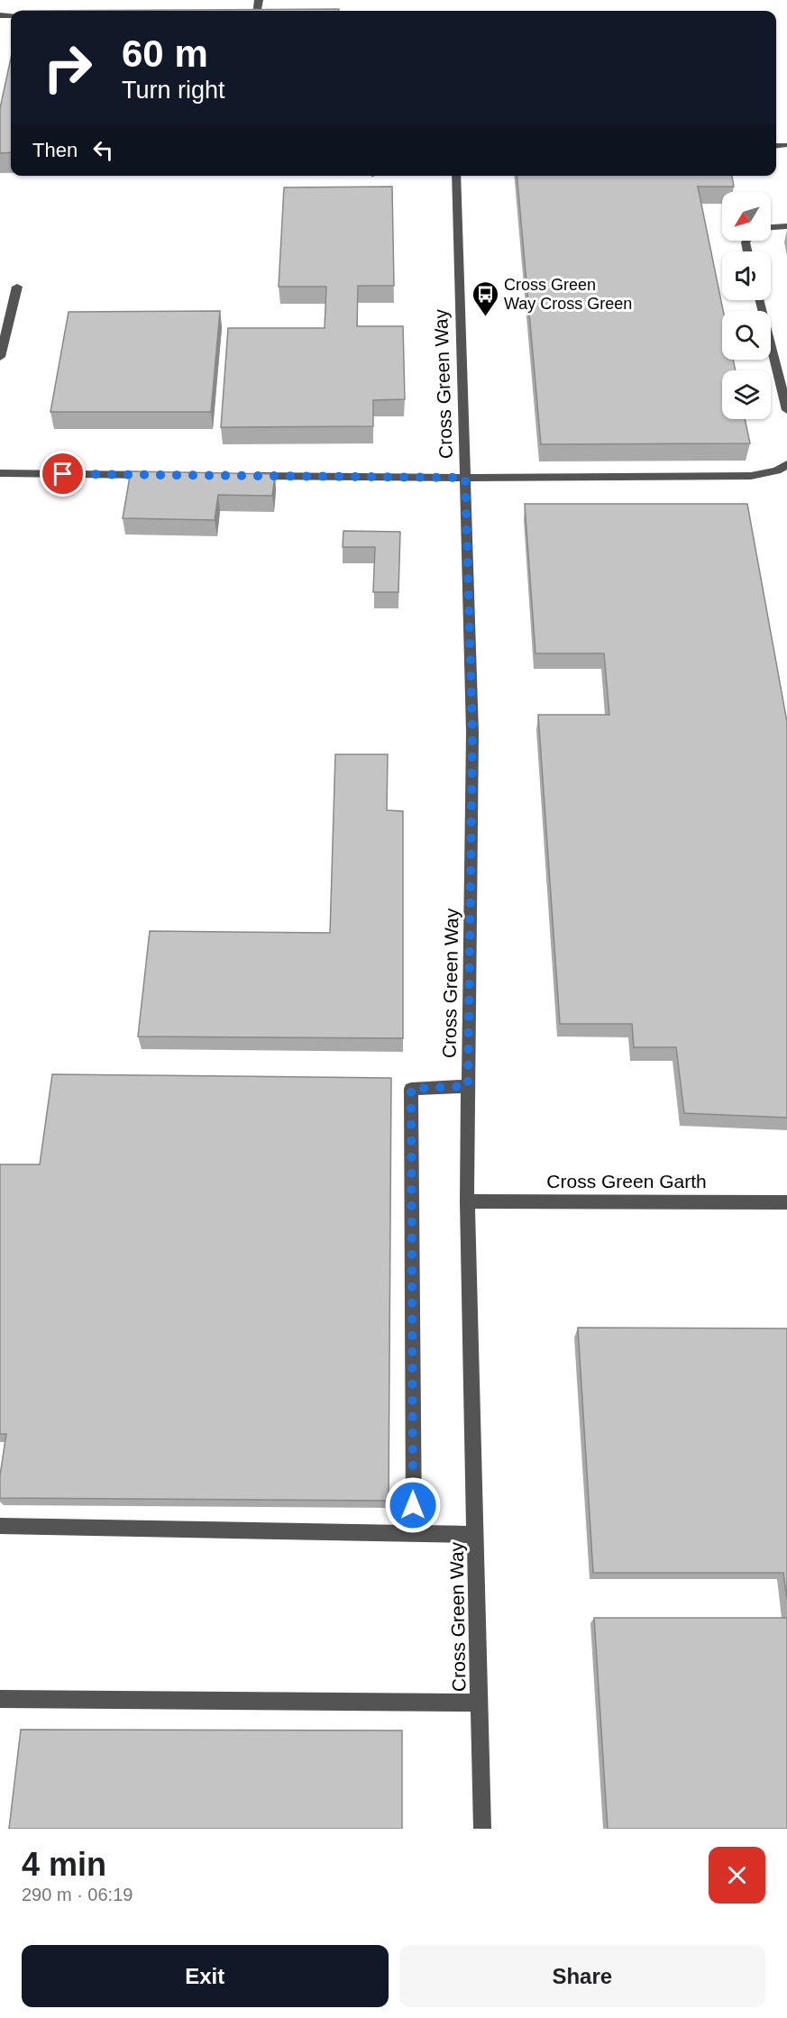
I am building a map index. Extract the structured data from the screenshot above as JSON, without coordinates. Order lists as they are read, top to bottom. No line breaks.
{"streets":{"street":["Cross Green Way","Cross Green Garth"]},"crossings":[["Cross Green Way","Cross Green Garth"]],"places":{"bus stop":["Cross Green Way Cross Green"]},"north":"bottom left","page":{"turn":["60 m","Turn right"],"then":"Then","heading":["4 min","290 m · 06:19"],"buttons":["Exit","Share"]}}
